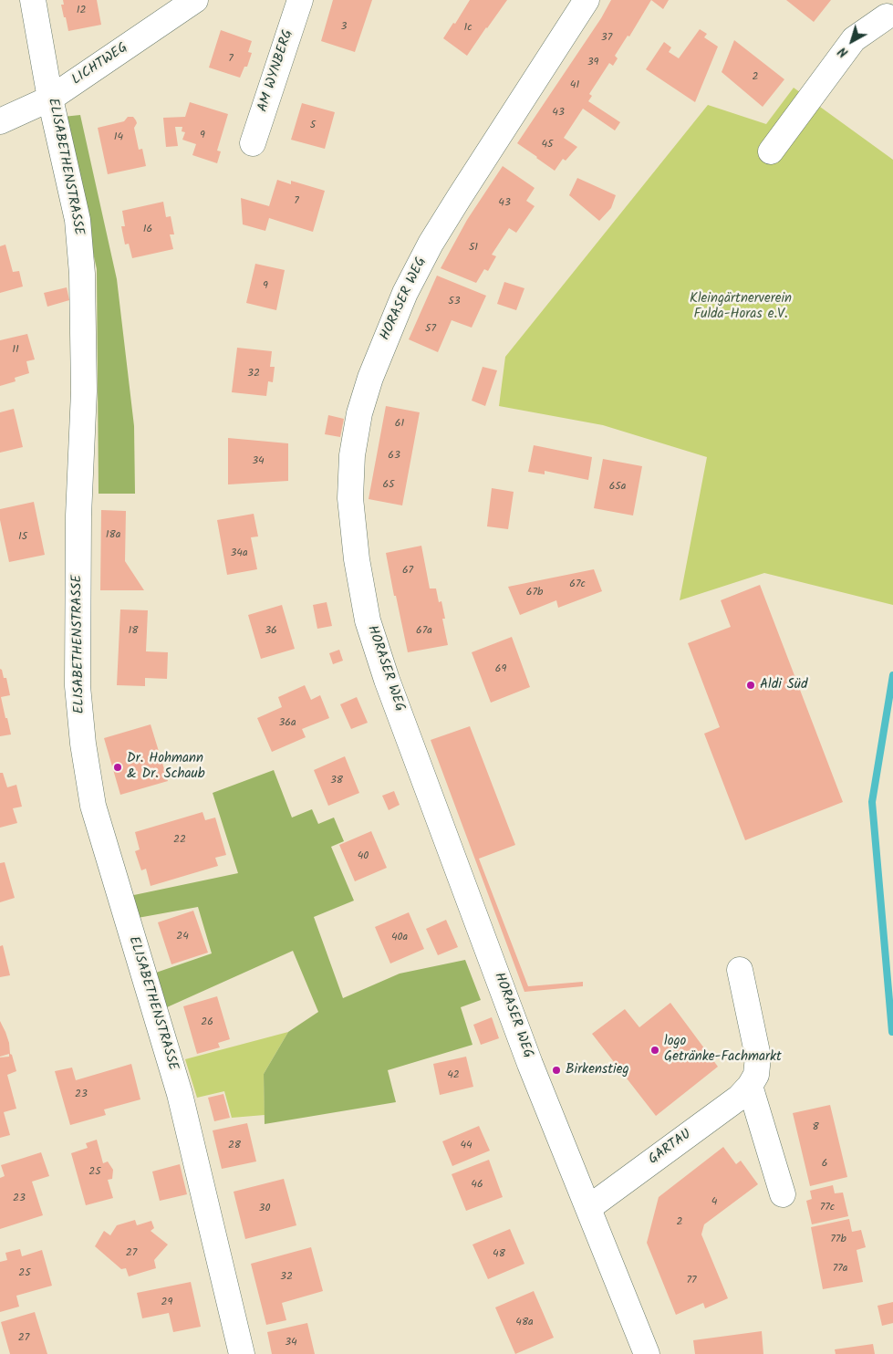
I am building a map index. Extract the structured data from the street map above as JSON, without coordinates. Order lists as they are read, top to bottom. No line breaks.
{"streets":{"street":["LICHTWEG","AM WYNBERG","ELISABETHENSTRASSE","HORASER WEG","GARTAU"]},"crossings":[["LICHTWEG","ELISABETHENSTRASSE"],["HORASER WEG","GARTAU"]],"parks":["Kleingärtnerverein Fulda-Horas e.V."],"places":["Aldi Süd","Dr. Hohmann & Dr. Schaub","logo Getränke-Fachmarkt","Birkenstieg"],"house_numbers":["12","3","1c","37","7","39","2","41","43","5","9","14","45","7","43","16","51","9","53","57","11","32","61","63","34","65","65a","18a","15","34a","67","67c","67b","18","36","67a","69","36a","38","22","40","24","40a","26","42","23","8","28","44","6","25","46","23","4","77c","30","2","77b","27","48","77a","25","32","77","29","48a","27","34"],"north":"bottom left"}
